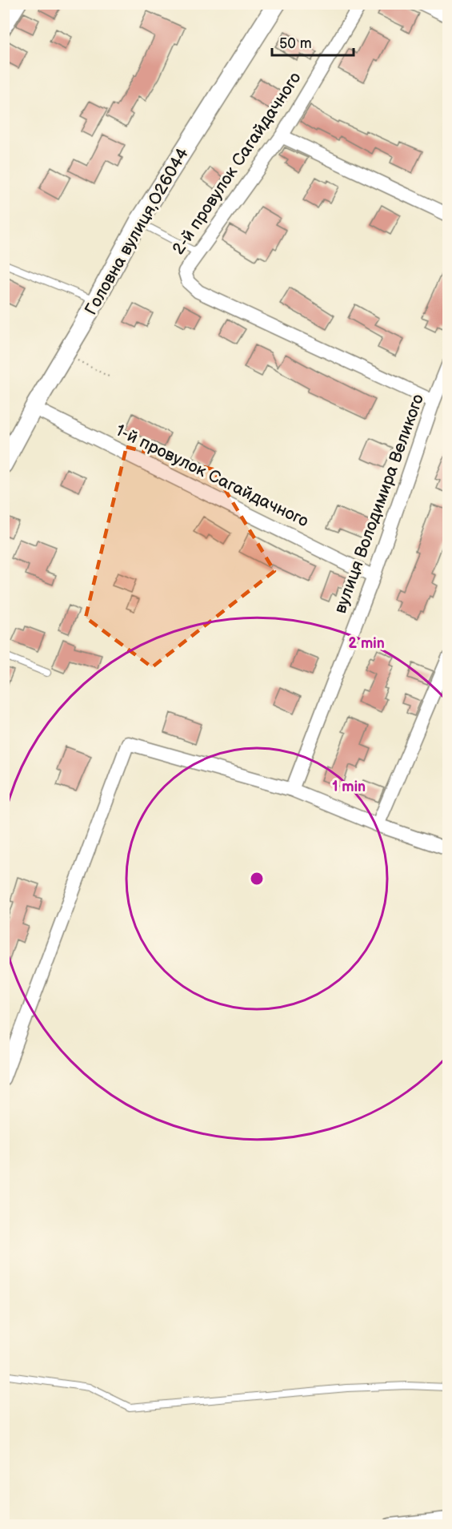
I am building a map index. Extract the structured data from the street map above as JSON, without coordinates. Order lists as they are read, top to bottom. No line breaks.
{"streets":{"main road":["Головна вулиця,О26044"],"street":["2-й провулок Сагайдачного","1-й провулок Сагайдачного","вулиця Володимира Великого"]},"crossings":[["2-й провулок Сагайдачного","вулиця Володимира Великого"],["Головна вулиця,О26044","1-й провулок Сагайдачного"],["1-й провулок Сагайдачного","вулиця Володимира Великого"]],"scale_bar":"50 m","rings":["2 min","1 min"]}
